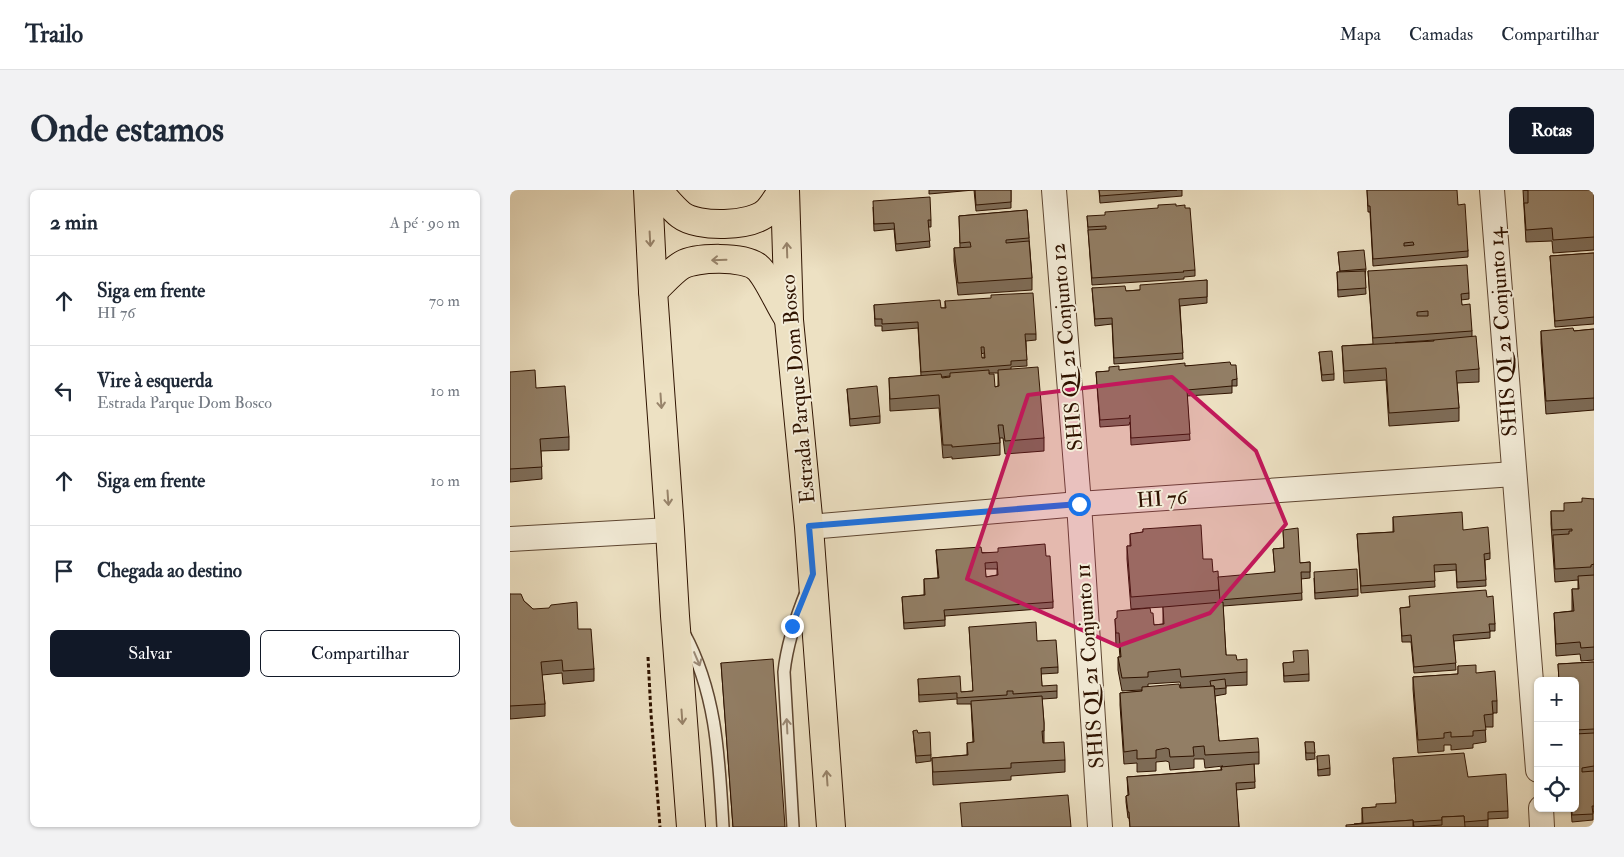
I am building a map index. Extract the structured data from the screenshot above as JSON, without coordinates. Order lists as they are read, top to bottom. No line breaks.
{"streets":{"main road":["Estrada Parque Dom Bosco"],"street":["SHIS QI 21 Conjunto 14","SHIS QI 21 Conjunto 12","HI 76","SHIS QI 21 Conjunto 11"]},"crossings":[["SHIS QI 21 Conjunto 14","HI 76"],["SHIS QI 21 Conjunto 12","HI 76"],["SHIS QI 21 Conjunto 12","SHIS QI 21 Conjunto 11"],["Estrada Parque Dom Bosco","HI 76"],["HI 76","SHIS QI 21 Conjunto 11"]],"page":{"header":"Trailo","nav":["Mapa","Camadas","Compartilhar"],"buttons":["Rotas",["Salvar","Compartilhar"]],"title":"Onde estamos","heading":["2 min","A pé · 90 m"],"list":[["Siga em frente","HI 76","70 m"],["Vire à esquerda","Estrada Parque Dom Bosco","10 m"],["Siga em frente","10 m"],"Chegada ao destino"],"map_buttons":["+","−"]}}
